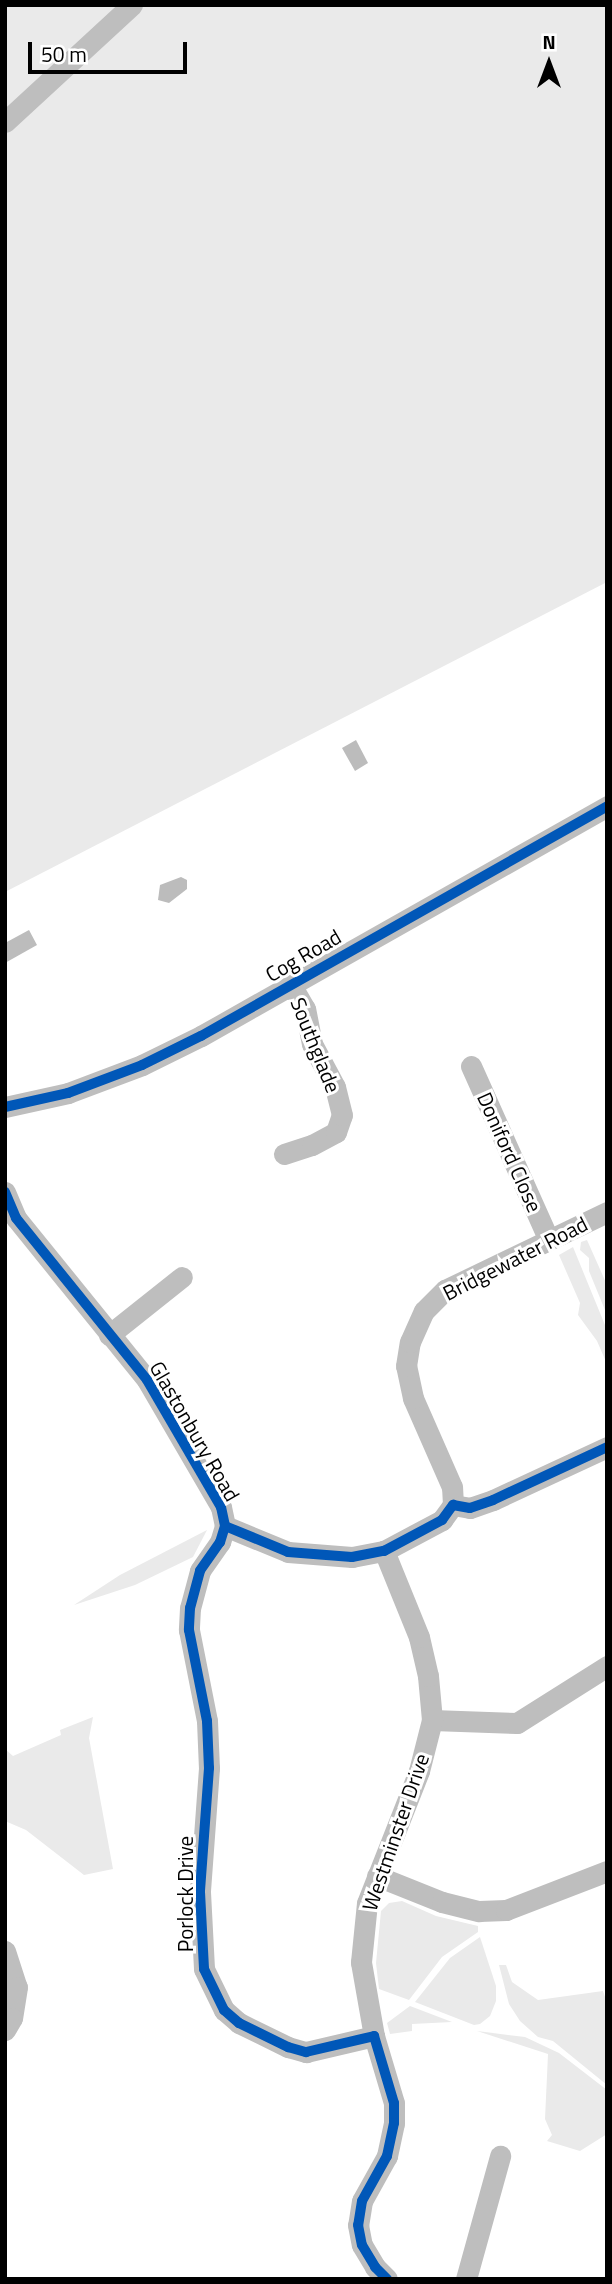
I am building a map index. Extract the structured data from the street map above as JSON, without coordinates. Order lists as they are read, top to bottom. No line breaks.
{"streets":{"street":["Cog Road","Southglade","Doniford Close","Bridgewater Road","Glastonbury Road","Westminster Drive","Porlock Drive"]},"crossings":[["Cog Road","Southglade"],["Doniford Close","Bridgewater Road"],["Bridgewater Road","Glastonbury Road"],["Glastonbury Road","Westminster Drive"],["Glastonbury Road","Porlock Drive"],["Westminster Drive","Porlock Drive"]],"scale_bar":"50 m","north":"top"}
